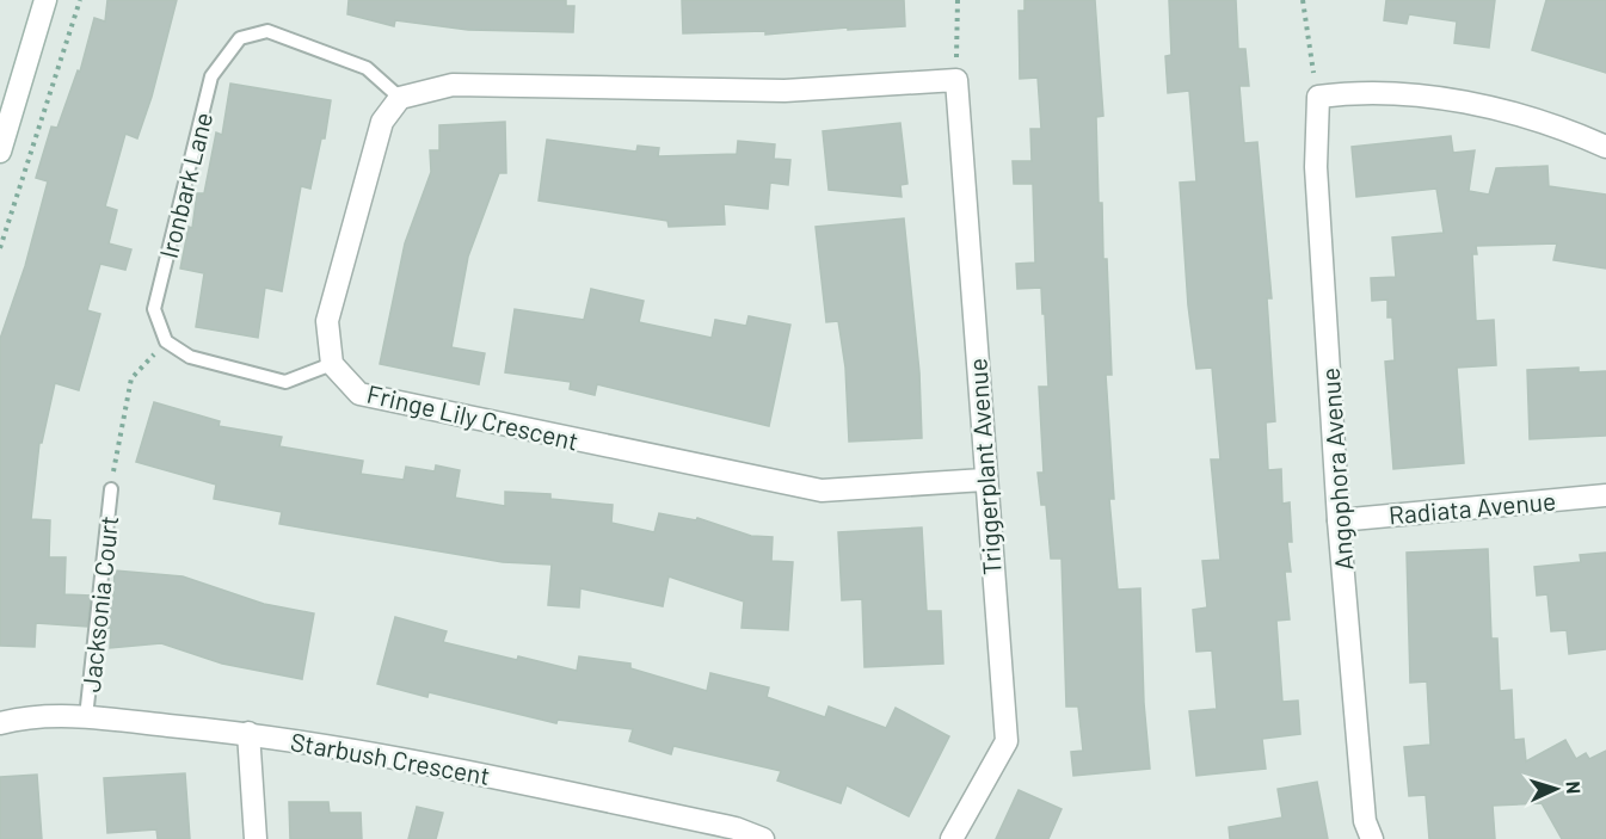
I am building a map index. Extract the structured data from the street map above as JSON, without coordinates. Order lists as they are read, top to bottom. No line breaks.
{"streets":{"street":["Fringe Lily Crescent","Triggerplant Avenue","Angophora Avenue","Radiata Avenue","Starbush Crescent"],"lane":["Ironbark Lane","Jacksonia Court"]},"crossings":[["Fringe Lily Crescent","Triggerplant Avenue"],["Angophora Avenue","Radiata Avenue"],["Jacksonia Court","Starbush Crescent"]],"north":"right"}
